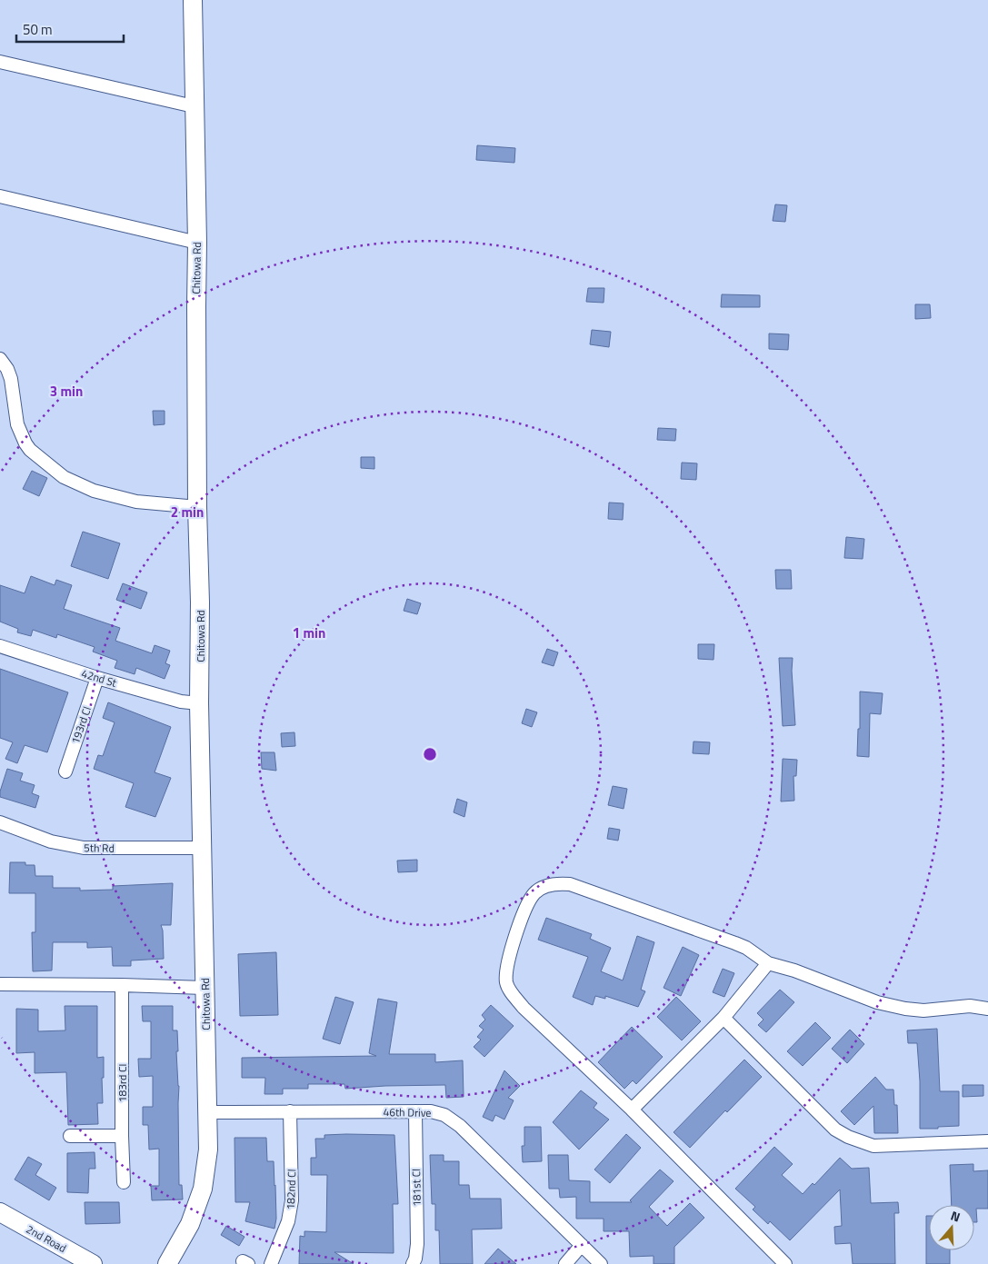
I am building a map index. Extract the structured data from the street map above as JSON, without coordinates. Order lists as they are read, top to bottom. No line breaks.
{"streets":{"street":["Chitowa Rd","42nd St","193rd Cl","5th Rd","183rd Cl","46th Drive","181st Cl","182nd Cl","2nd Road"]},"crossings":[["Chitowa Rd","42nd St"],["Chitowa Rd","5th Rd"],["Chitowa Rd","46th Drive"],["42nd St","193rd Cl"],["46th Drive","181st Cl"],["46th Drive","182nd Cl"]],"scale_bar":"50 m","north":"top","rings":["3 min","2 min","1 min"]}
